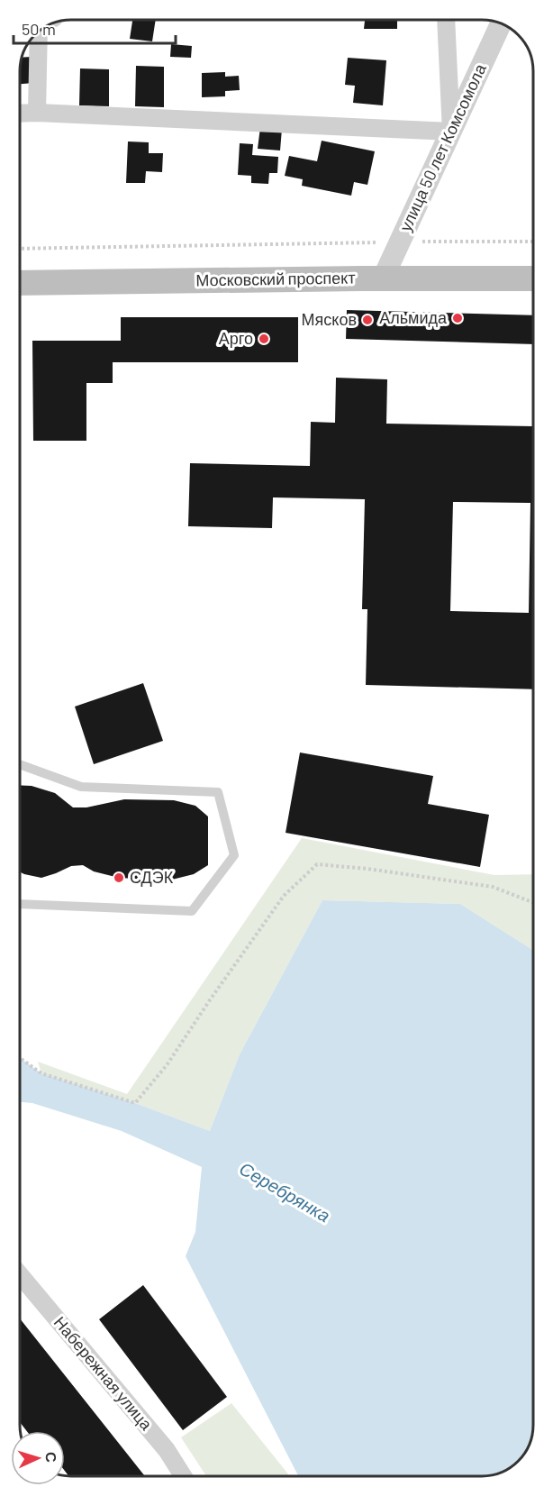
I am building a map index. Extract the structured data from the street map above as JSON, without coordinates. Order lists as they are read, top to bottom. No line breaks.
{"streets":{"main road":["Московский проспект"],"street":["улица 50 лет Комсомола","Набережная улица"]},"crossings":[["улица 50 лет Комсомола","Московский проспект"]],"water":["Серебрянка"],"places":["Альмида","Мясков","Арго","СДЭК"],"scale_bar":"50 m","north":"right"}
